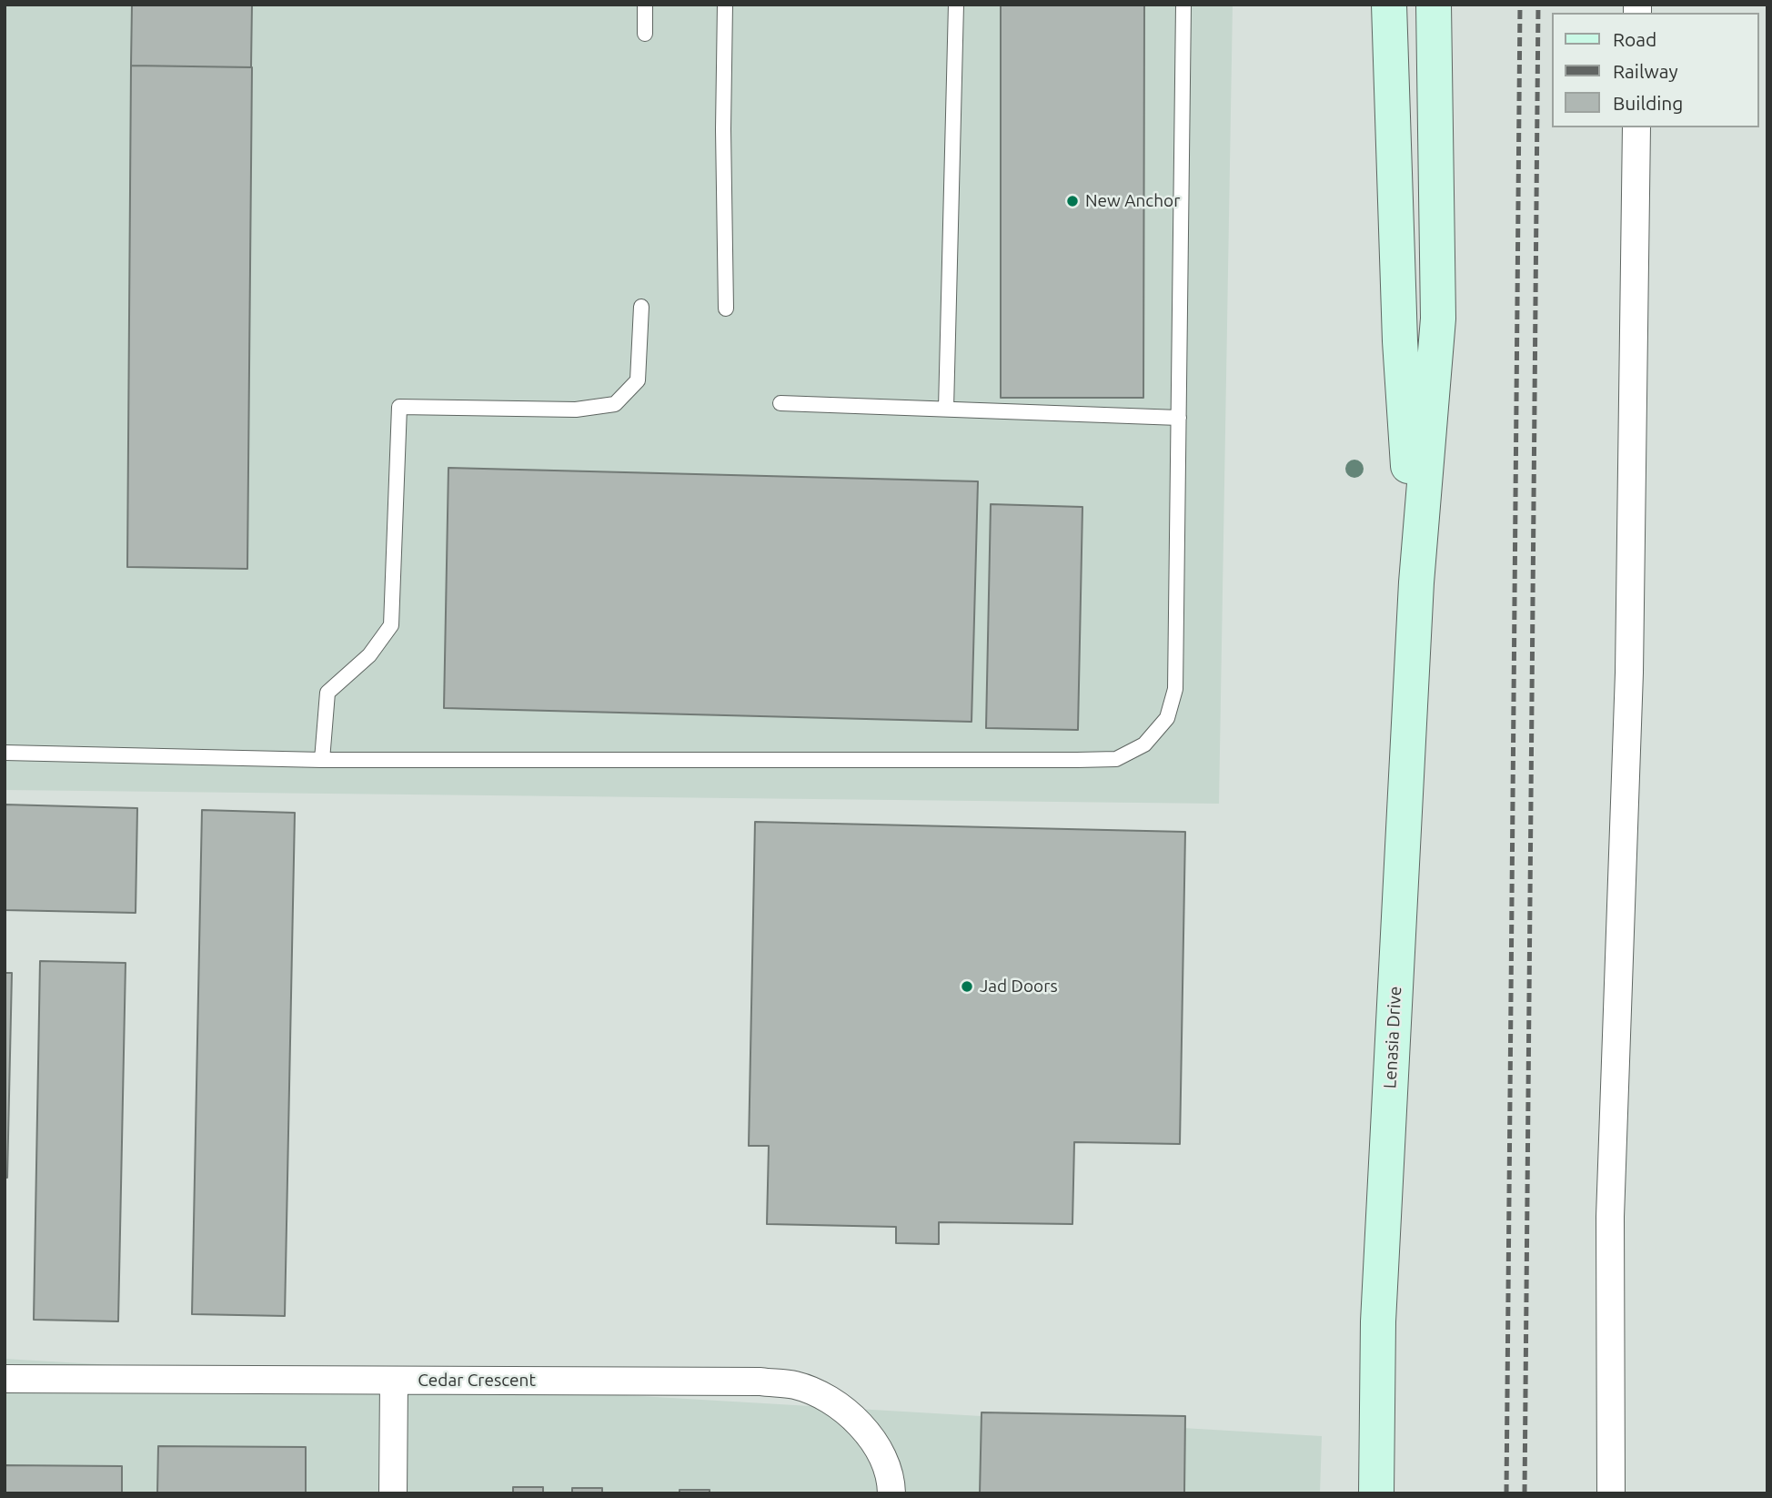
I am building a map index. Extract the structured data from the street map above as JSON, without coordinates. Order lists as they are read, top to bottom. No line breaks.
{"streets":{"main road":["Lenasia Drive"],"street":["Cedar Crescent"]},"places":["New Anchor","Jad Doors"],"legend":["Road","Railway","Building"]}
